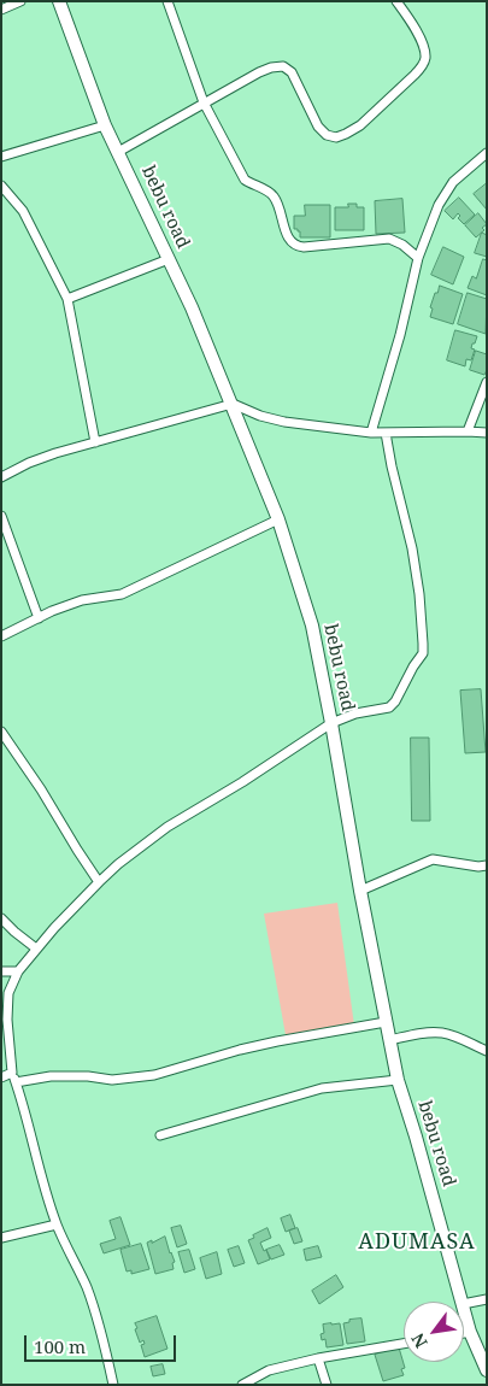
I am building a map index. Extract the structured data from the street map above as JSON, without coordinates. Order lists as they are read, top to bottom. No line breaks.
{"streets":{"street":["bebu road"]},"districts":["ADUMASA"],"scale_bar":"100 m","north":"bottom left"}
